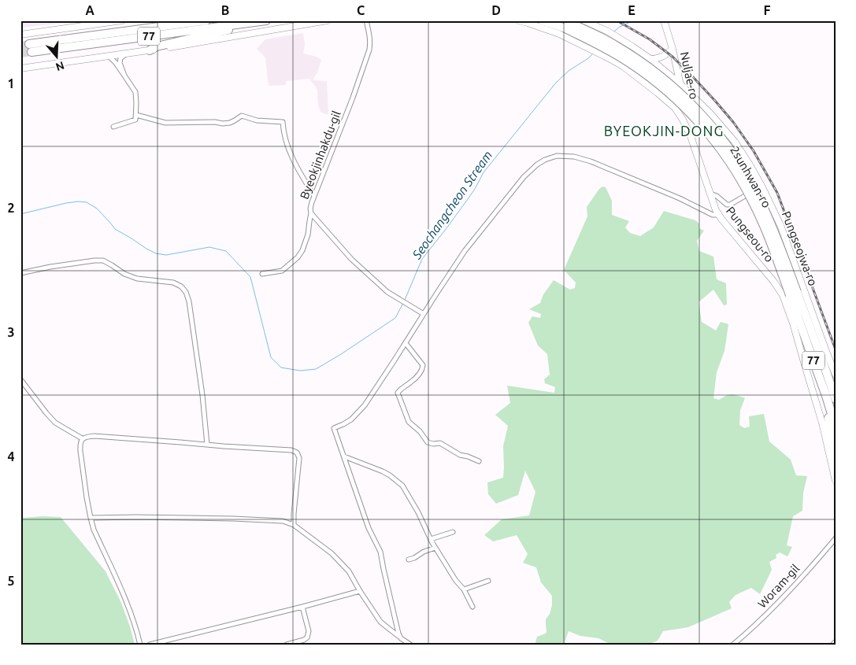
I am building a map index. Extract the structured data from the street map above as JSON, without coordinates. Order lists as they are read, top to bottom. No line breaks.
{"streets":{"highway":["77","2sunhwan-ro"],"street":["Nuljae-ro","Byeokjinhakdu-gil","Pungseou-ro","Pungseojwa-ro","Woram-gil"]},"crossings":[["Nuljae-ro","Pungseou-ro"],["Nuljae-ro","Pungseojwa-ro"]],"districts":["BYEOKJIN-DONG"],"water":["Seochangcheon Stream"],"north":"bottom","grid":{"columns":["A","B","C","D","E","F"],"rows":["1","2","3","4","5"]}}
